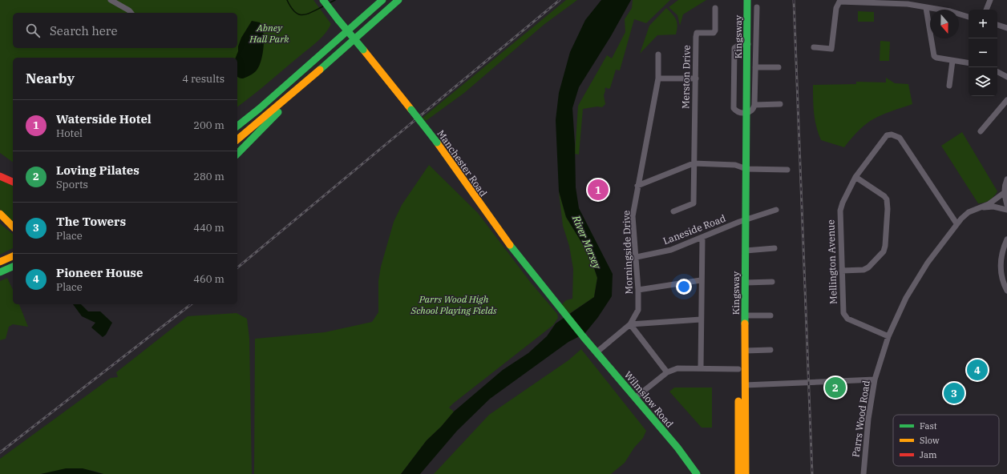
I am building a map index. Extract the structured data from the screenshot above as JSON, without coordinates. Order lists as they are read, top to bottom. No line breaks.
{"streets":{"main road":["Kingsway","Manchester Road","Wilmslow Road"],"street":["Merston Drive","Laneside Road","Morningside Drive","Mellington Avenue","Parrs Wood Road"]},"crossings":[["Kingsway","Laneside Road"],["Manchester Road","Wilmslow Road"],["Laneside Road","Morningside Drive"],["Morningside Drive","Wilmslow Road"],["Mellington Avenue","Parrs Wood Road"]],"water":["River Mersey"],"parks":["Abney Hall Park","Parrs Wood High School Playing Fields"],"legend":["Fast","Slow","Jam"],"north":"bottom","page":{"map_buttons":["+","−"],"search":"Search here","heading":["Nearby","4 results"],"list":[{"mark":"1","name":"Waterside Hotel","note":"Hotel","value":"200 m"},{"mark":"2","name":"Loving Pilates","note":"Sports","value":"280 m"},{"mark":"3","name":"The Towers","note":"Place","value":"440 m"},{"mark":"4","name":"Pioneer House","note":"Place","value":"460 m"}],"pins":["1","4","2","3"]}}
